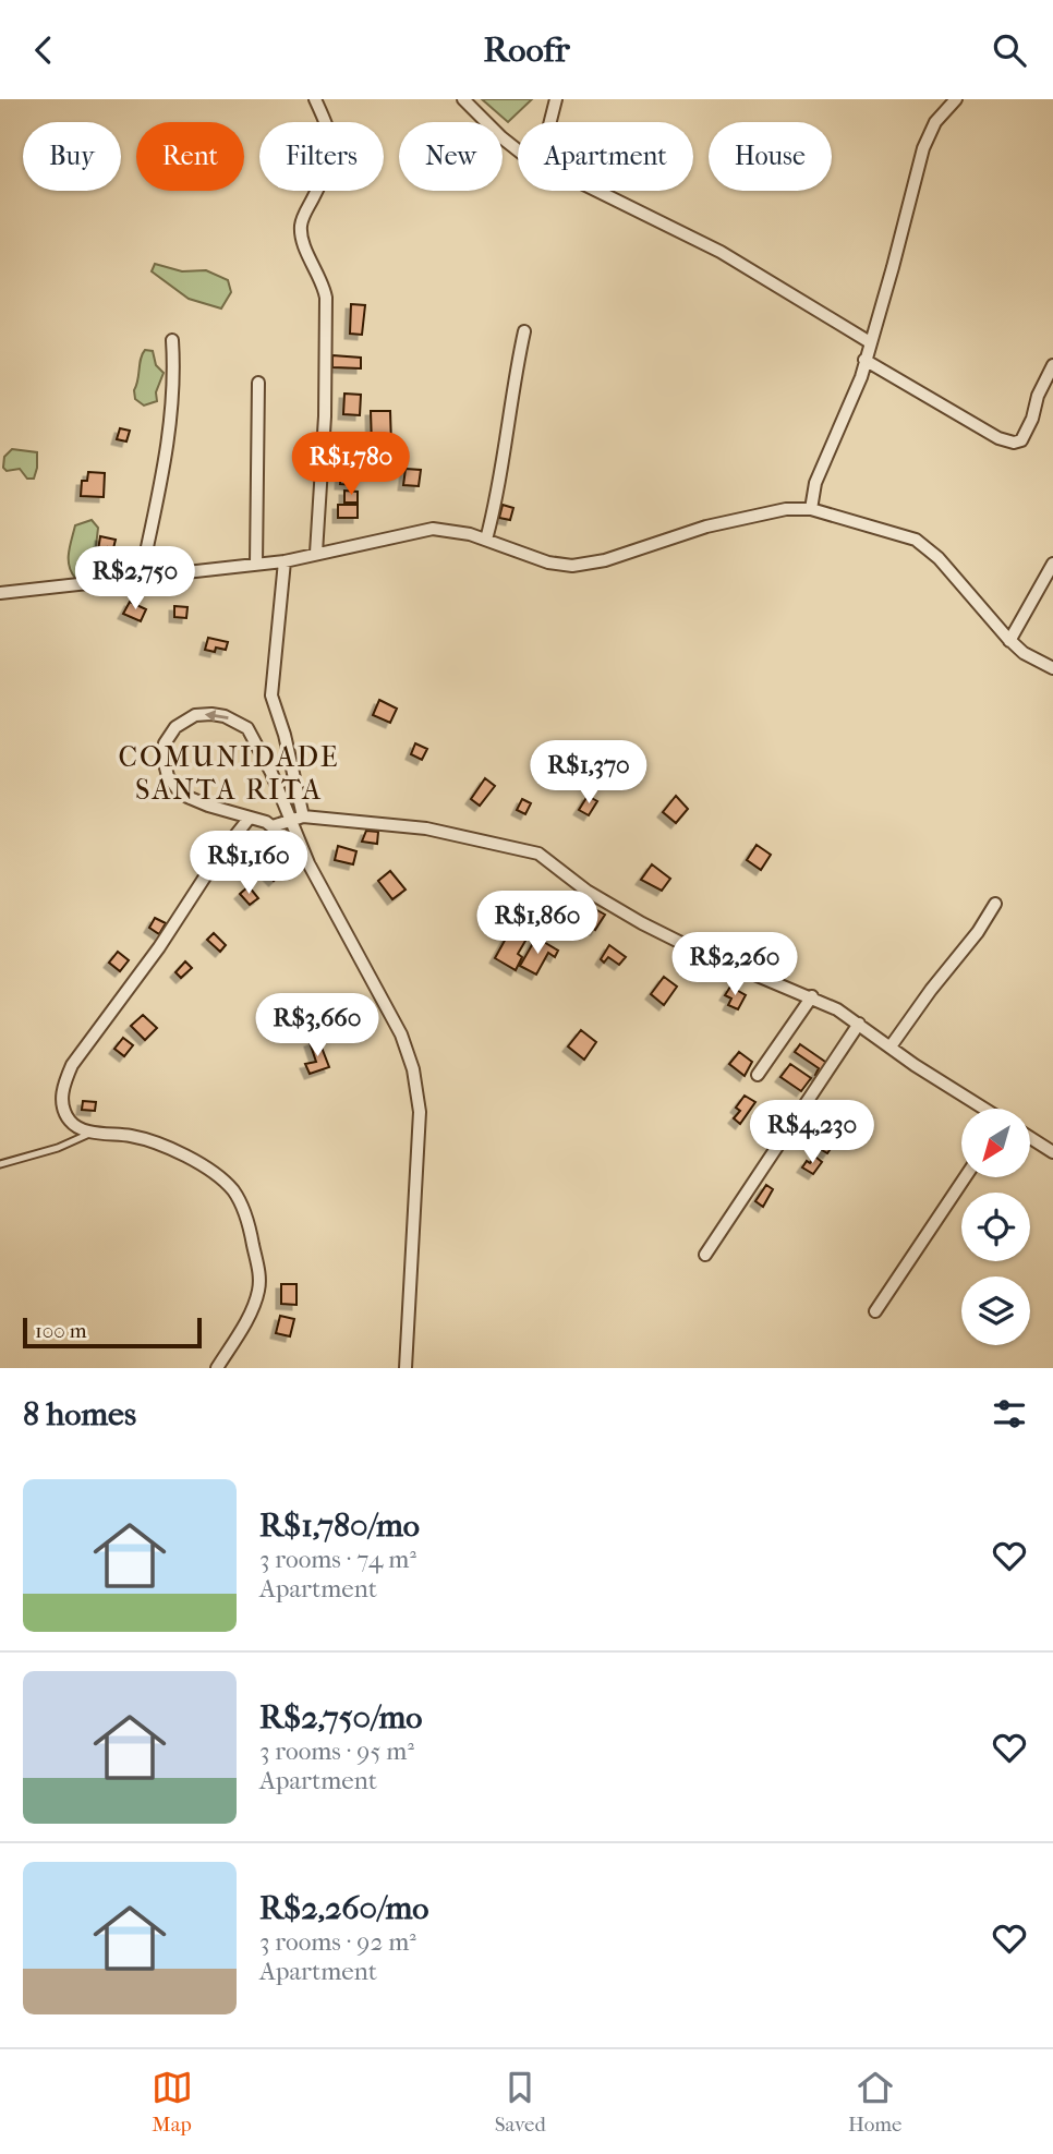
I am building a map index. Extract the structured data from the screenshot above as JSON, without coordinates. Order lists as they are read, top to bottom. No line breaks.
{"districts":["COMUNIDADE SANTA RITA"],"scale_bar":"100 m","north":"bottom left","page":{"header":"Roofr","chip":["Buy","Rent","Filters","New","Apartment","House"],"price":["R$1,780","R$2,750","R$1,370","R$1,160","R$1,860","R$2,260","R$3,660","R$4,230"],"scale":"100 m","heading":"8 homes","list":[{"name":"R$1,780/mo","note":"3 rooms · 74 m² · Apartment"},{"name":"R$2,750/mo","note":"3 rooms · 95 m² · Apartment"},{"name":"R$2,260/mo","note":"3 rooms · 92 m² · Apartment"}],"tabs":["Map","Saved","Home"]}}
